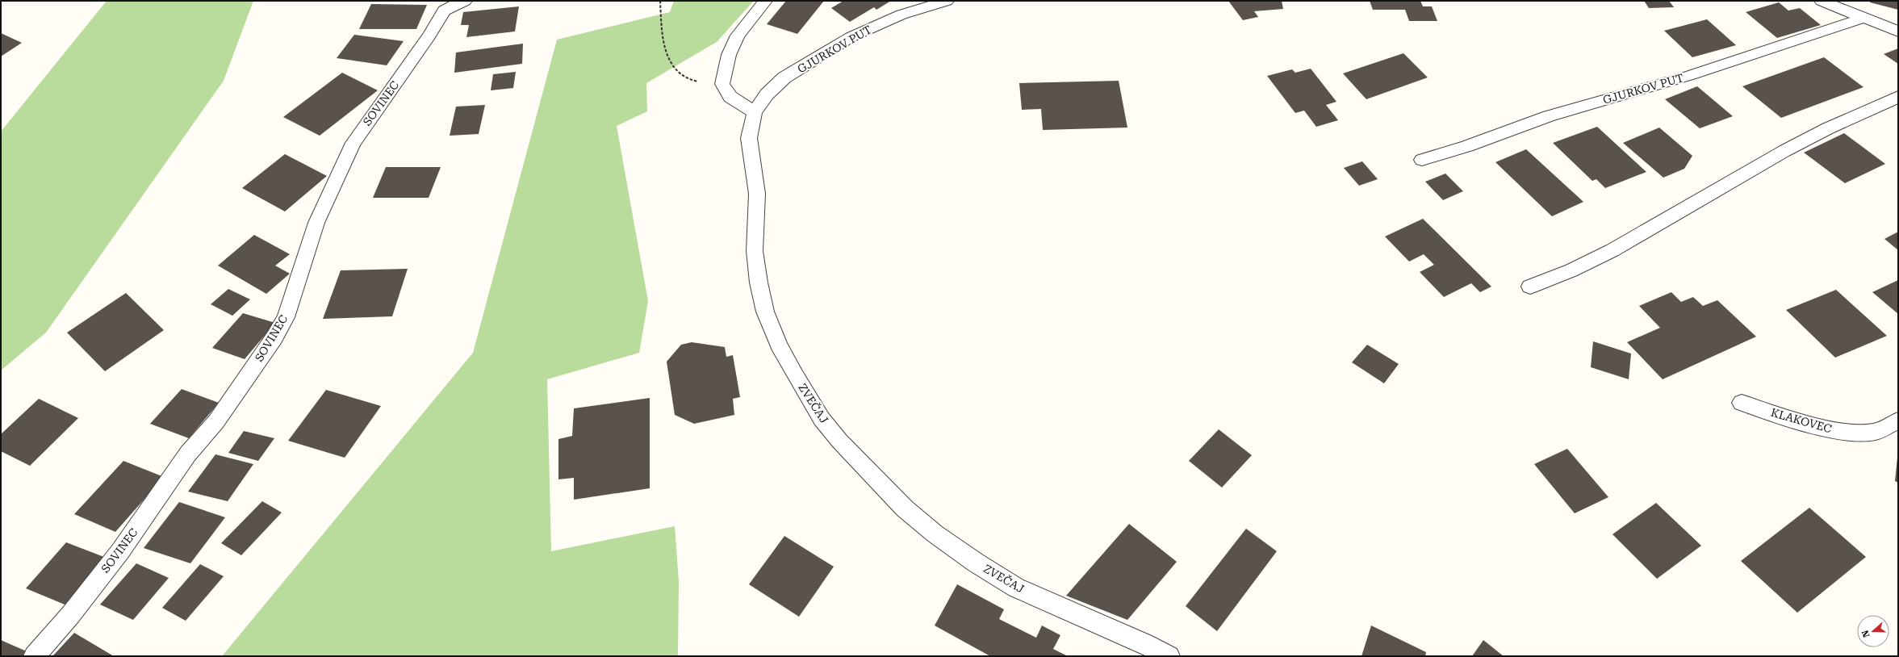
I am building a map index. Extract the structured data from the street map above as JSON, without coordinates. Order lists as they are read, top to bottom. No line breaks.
{"streets":{"street":["GJURKOV PUT","SOVINEC","ZVEČAJ","KLAKOVEC"]},"crossings":[["GJURKOV PUT","ZVEČAJ"]],"north":"left"}
